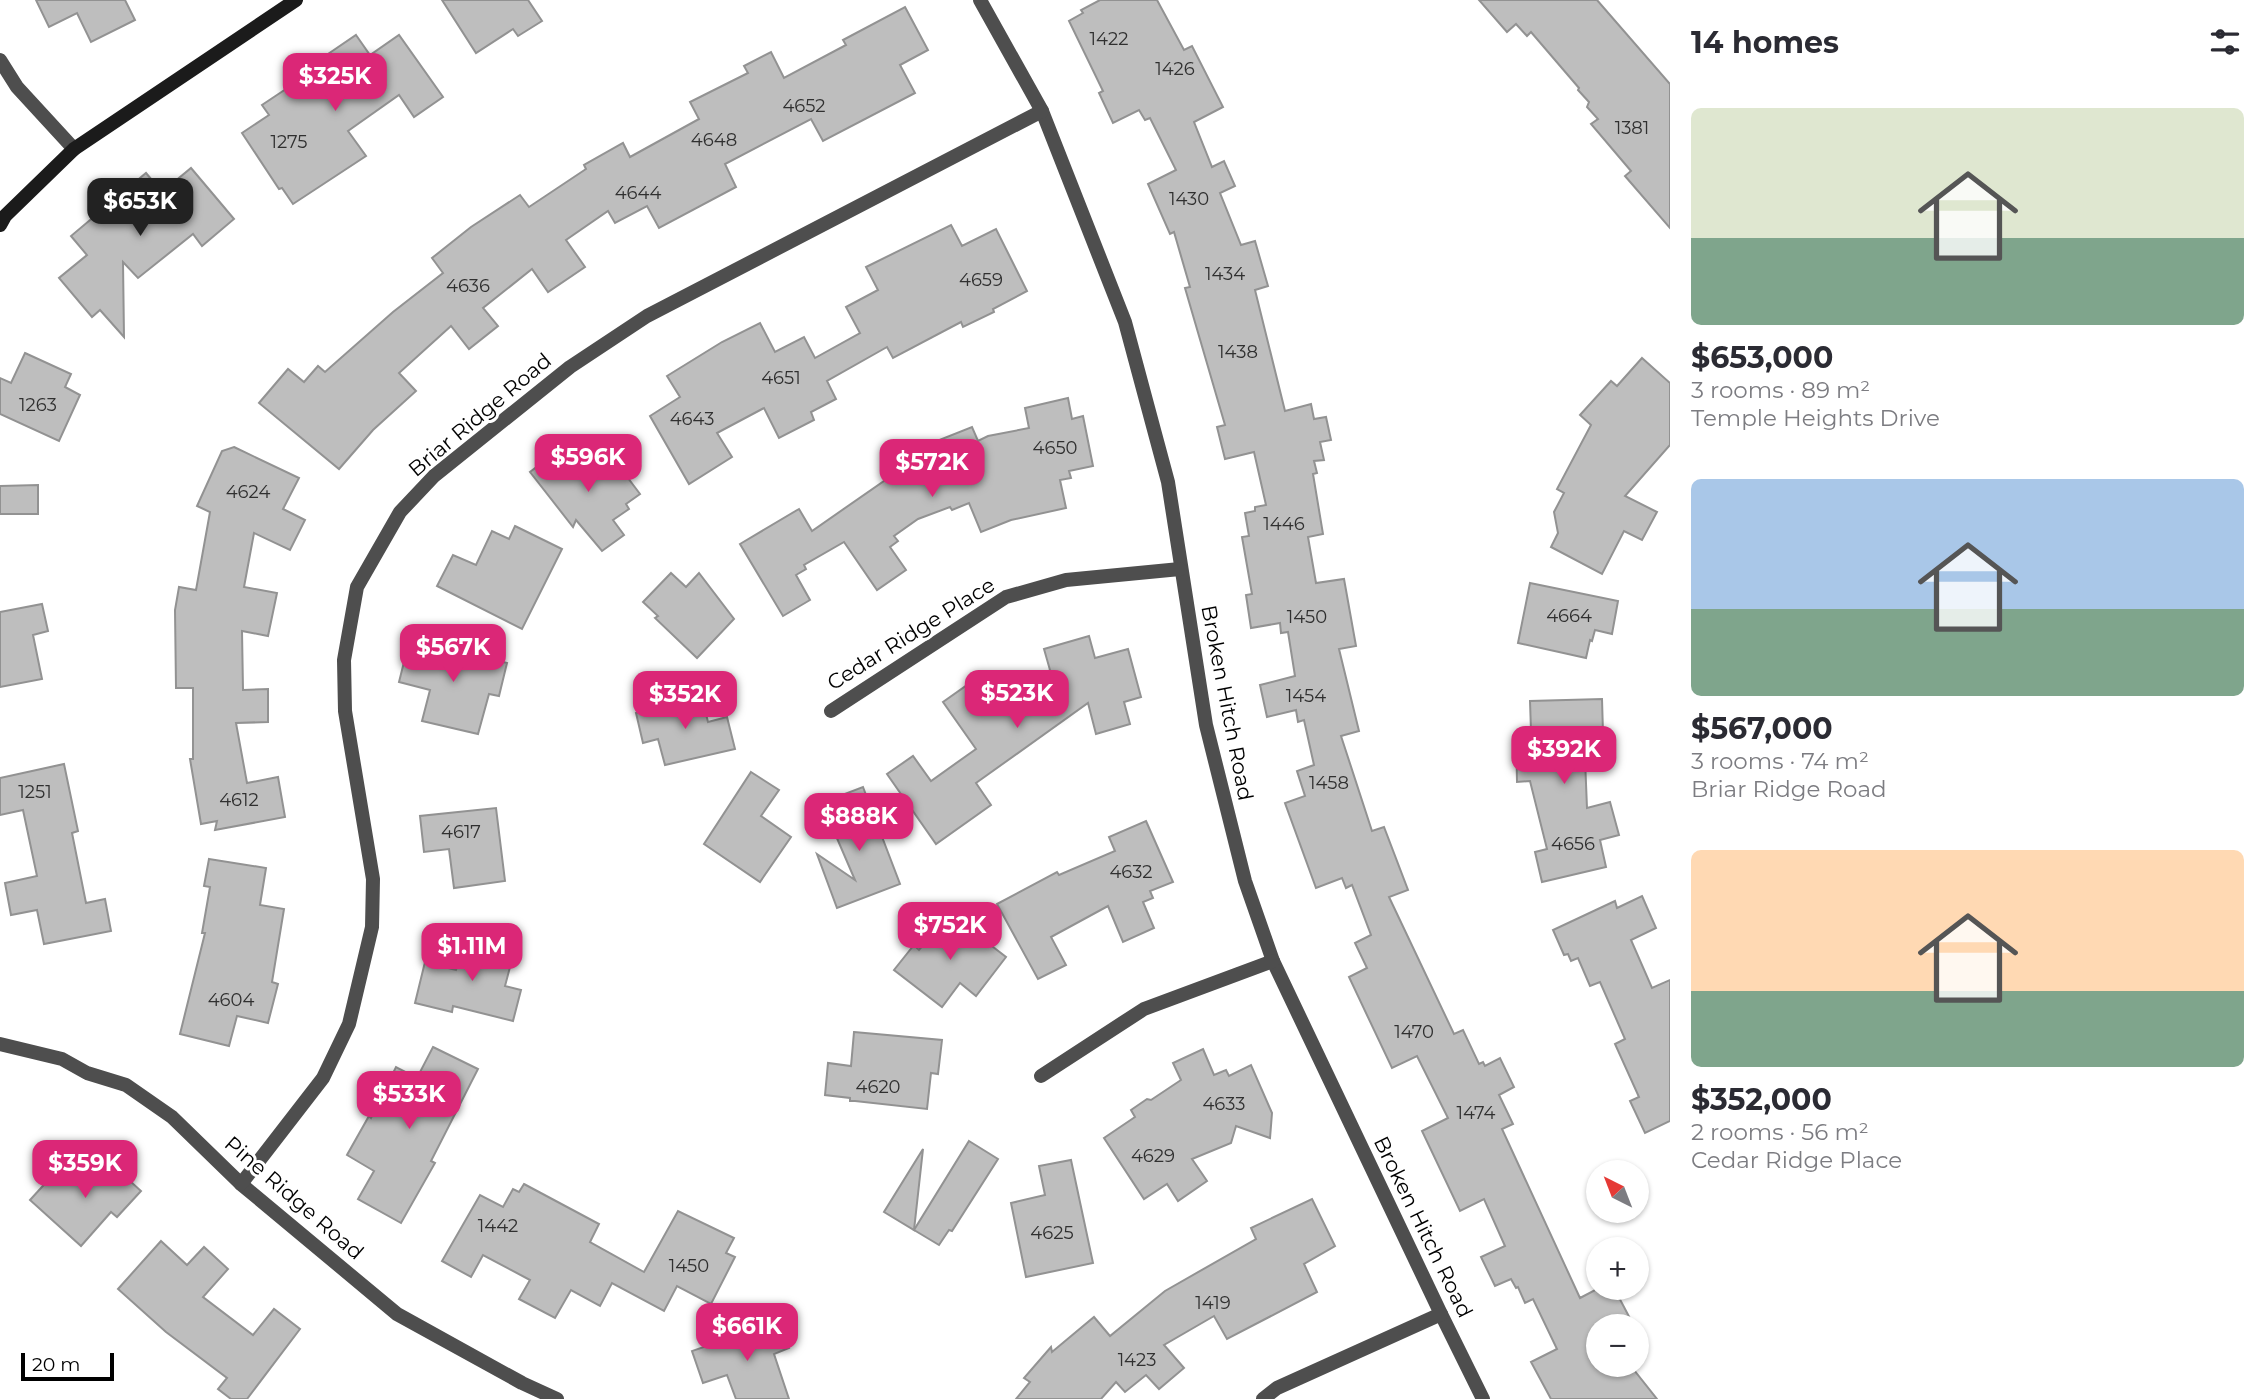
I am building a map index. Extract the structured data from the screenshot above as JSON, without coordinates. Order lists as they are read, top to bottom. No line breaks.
{"streets":{"street":["Briar Ridge Road","Cedar Ridge Place","Broken Hitch Road","Pine Ridge Road"]},"crossings":[["Briar Ridge Road","Broken Hitch Road"],["Briar Ridge Road","Pine Ridge Road"],["Cedar Ridge Place","Broken Hitch Road"]],"house_numbers":["1422","1426","4652","1381","4648","1275","4644","1430","1434","4659","4636","1438","4651","1263","4643","4650","4624","1446","4664","1450","1454","1458","1251","4612","4617","4656","4632","4604","1470","4620","4633","1474","4629","1442","4625","1450","1419","1423"],"scale_bar":"20 m","north":"top left","page":{"heading":"14 homes","price":["$325K","$653K","$596K","$572K","$567K","$523K","$352K","$392K","$888K","$752K","$1.11M","$533K","$359K","$661K"],"list":[{"name":"$653,000","note":"3 rooms · 89 m² · Temple Heights Drive"},{"name":"$567,000","note":"3 rooms · 74 m² · Briar Ridge Road"},{"name":"$352,000","note":"2 rooms · 56 m² · Cedar Ridge Place"}],"map_buttons":["+","−"],"scale":"20 m"}}
